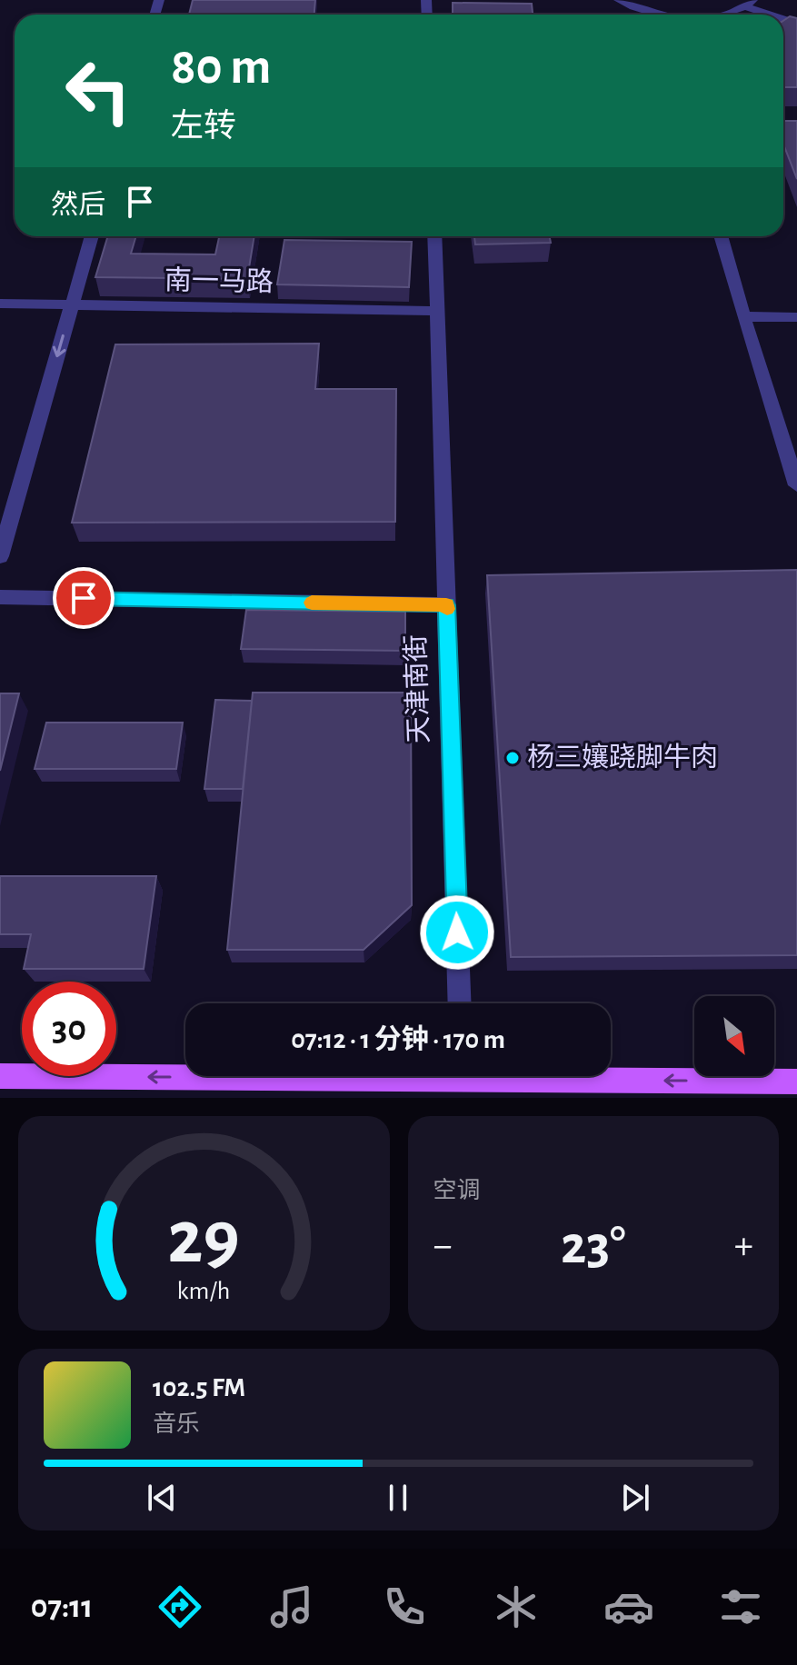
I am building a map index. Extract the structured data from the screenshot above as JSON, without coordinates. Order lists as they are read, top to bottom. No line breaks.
{"streets":{"street":["南一马路","天津南街"]},"crossings":[["南一马路","天津南街"]],"places":["杨三孃跷脚牛肉"],"north":"bottom right","page":{"turn":["80 m","左转"],"then":"然后","limit":"30","trip":"07:12 · 1 分钟 · 170 m","tile":"空调","heat":["−","23°","+"],"song":["102.5 FM","音乐"],"tabs":"07:11","gauge":["29","km/h"]}}
